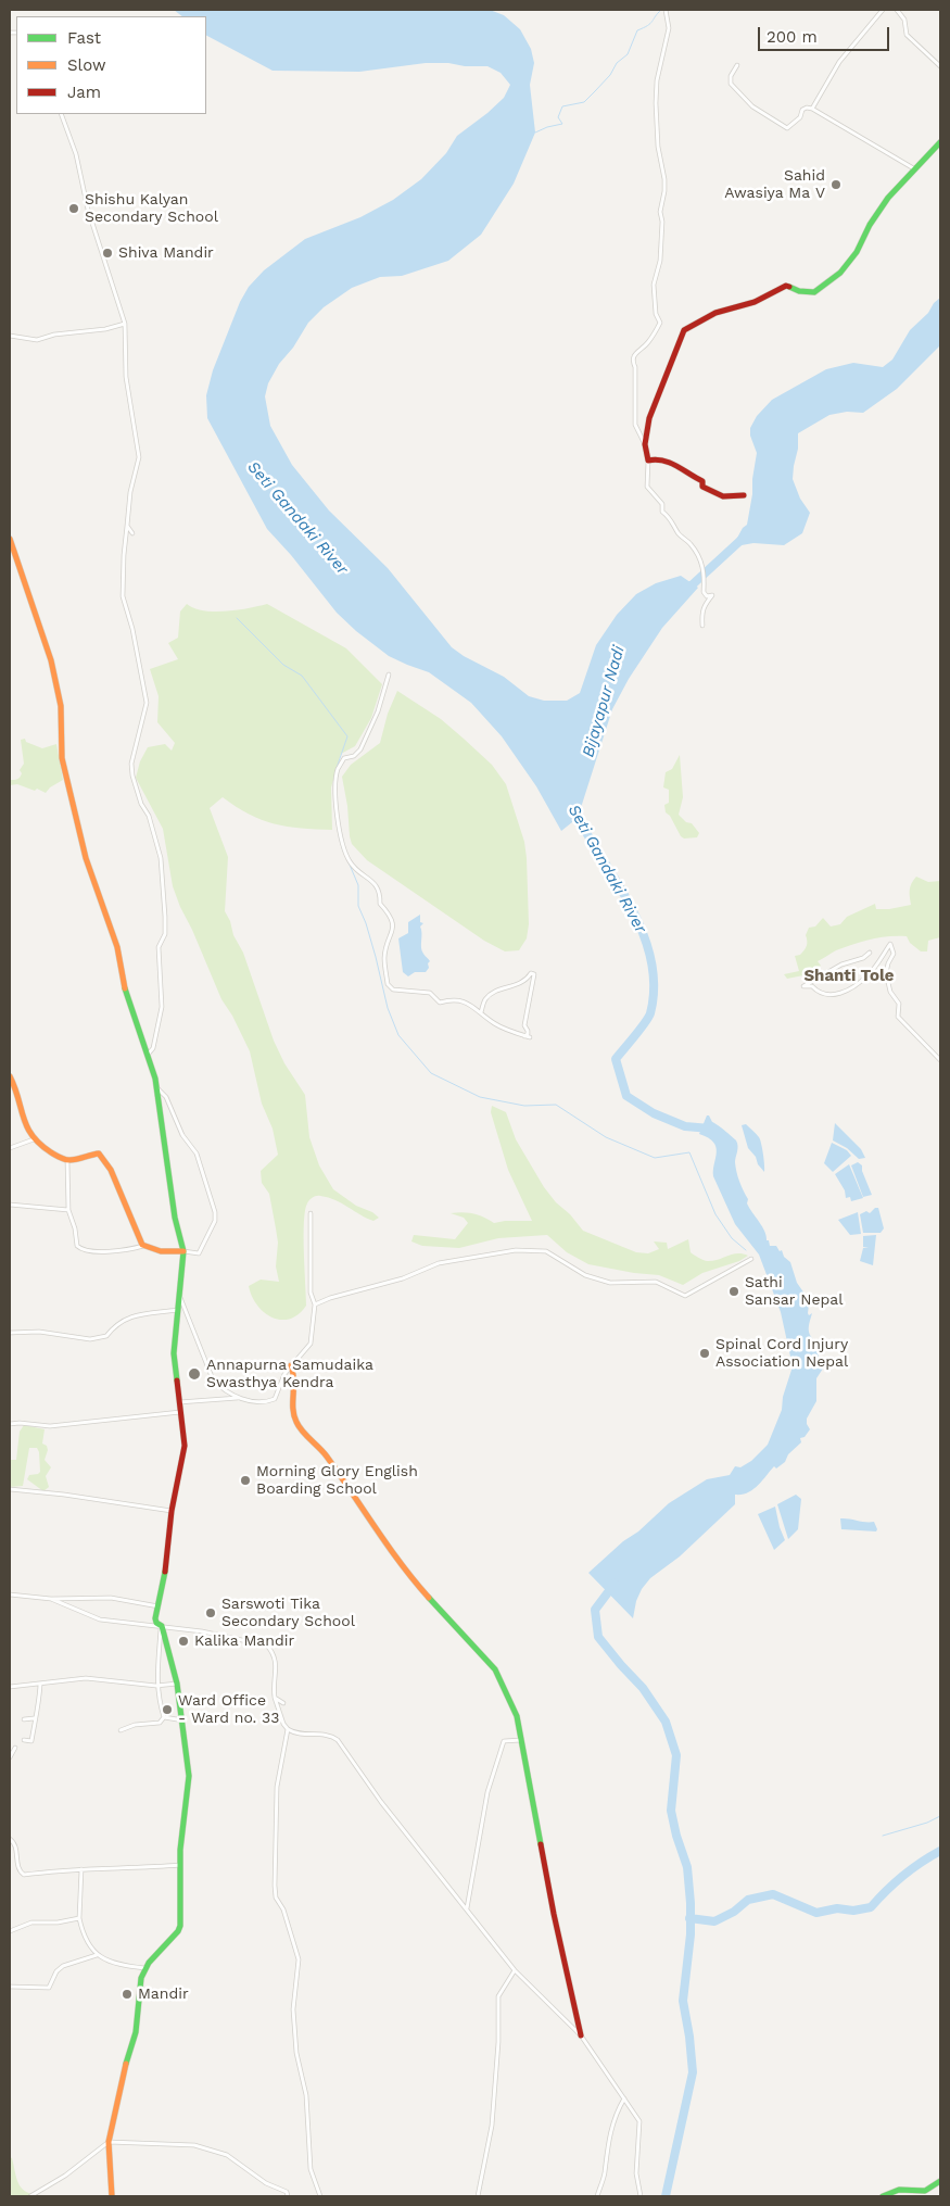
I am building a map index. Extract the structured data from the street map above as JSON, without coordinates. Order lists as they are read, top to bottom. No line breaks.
{"districts":["Shanti Tole"],"water":["Seti Gandaki River","Bijayapur Nadi"],"places":["Sahid Awasiya Ma V","Shishu Kalyan Secondary School","Shiva Mandir","Sathi Sansar Nepal","Spinal Cord Injury Association Nepal","Annapurna Samudaika Swasthya Kendra","Morning Glory English Boarding School","Sarswoti Tika Secondary School","Kalika Mandir","Ward Office - Ward no. 33","Mandir"],"legend":["Fast","Slow","Jam"],"scale_bar":"200 m"}
